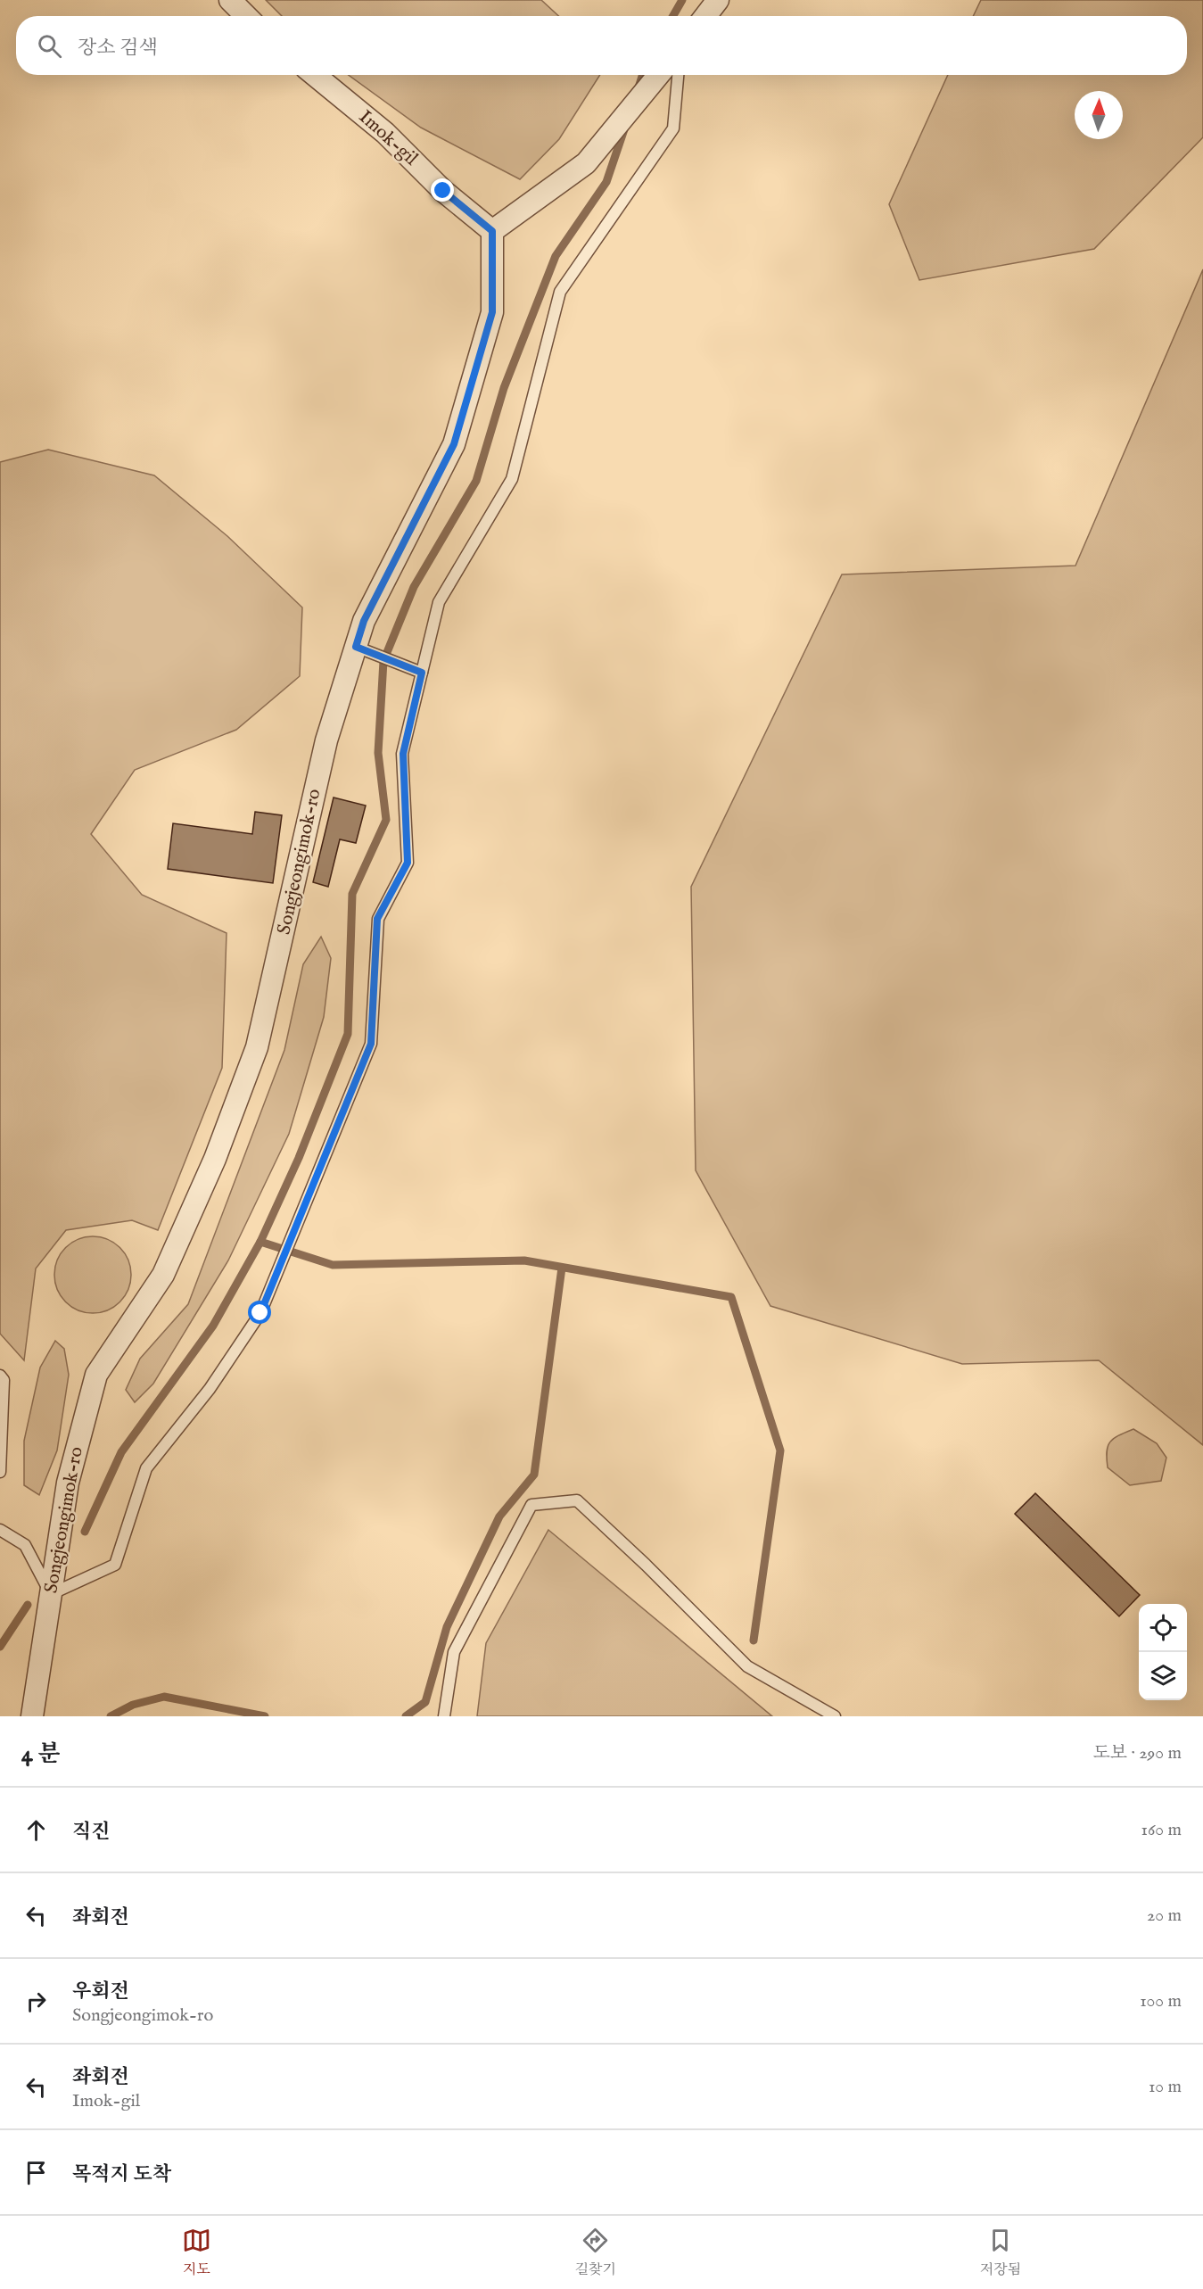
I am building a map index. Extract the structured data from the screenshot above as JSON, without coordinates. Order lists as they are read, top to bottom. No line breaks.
{"streets":{"street":["Imok-gil","Songjeongimok-ro"]},"crossings":[["Imok-gil","Songjeongimok-ro"]],"north":"top","page":{"search":"장소 검색","heading":["4 분","도보 · 290 m"],"list":[["직진","160 m"],["좌회전","20 m"],["우회전","Songjeongimok-ro","100 m"],["좌회전","Imok-gil","10 m"],"목적지 도착"],"nav":["지도","길찾기","저장됨"]}}
